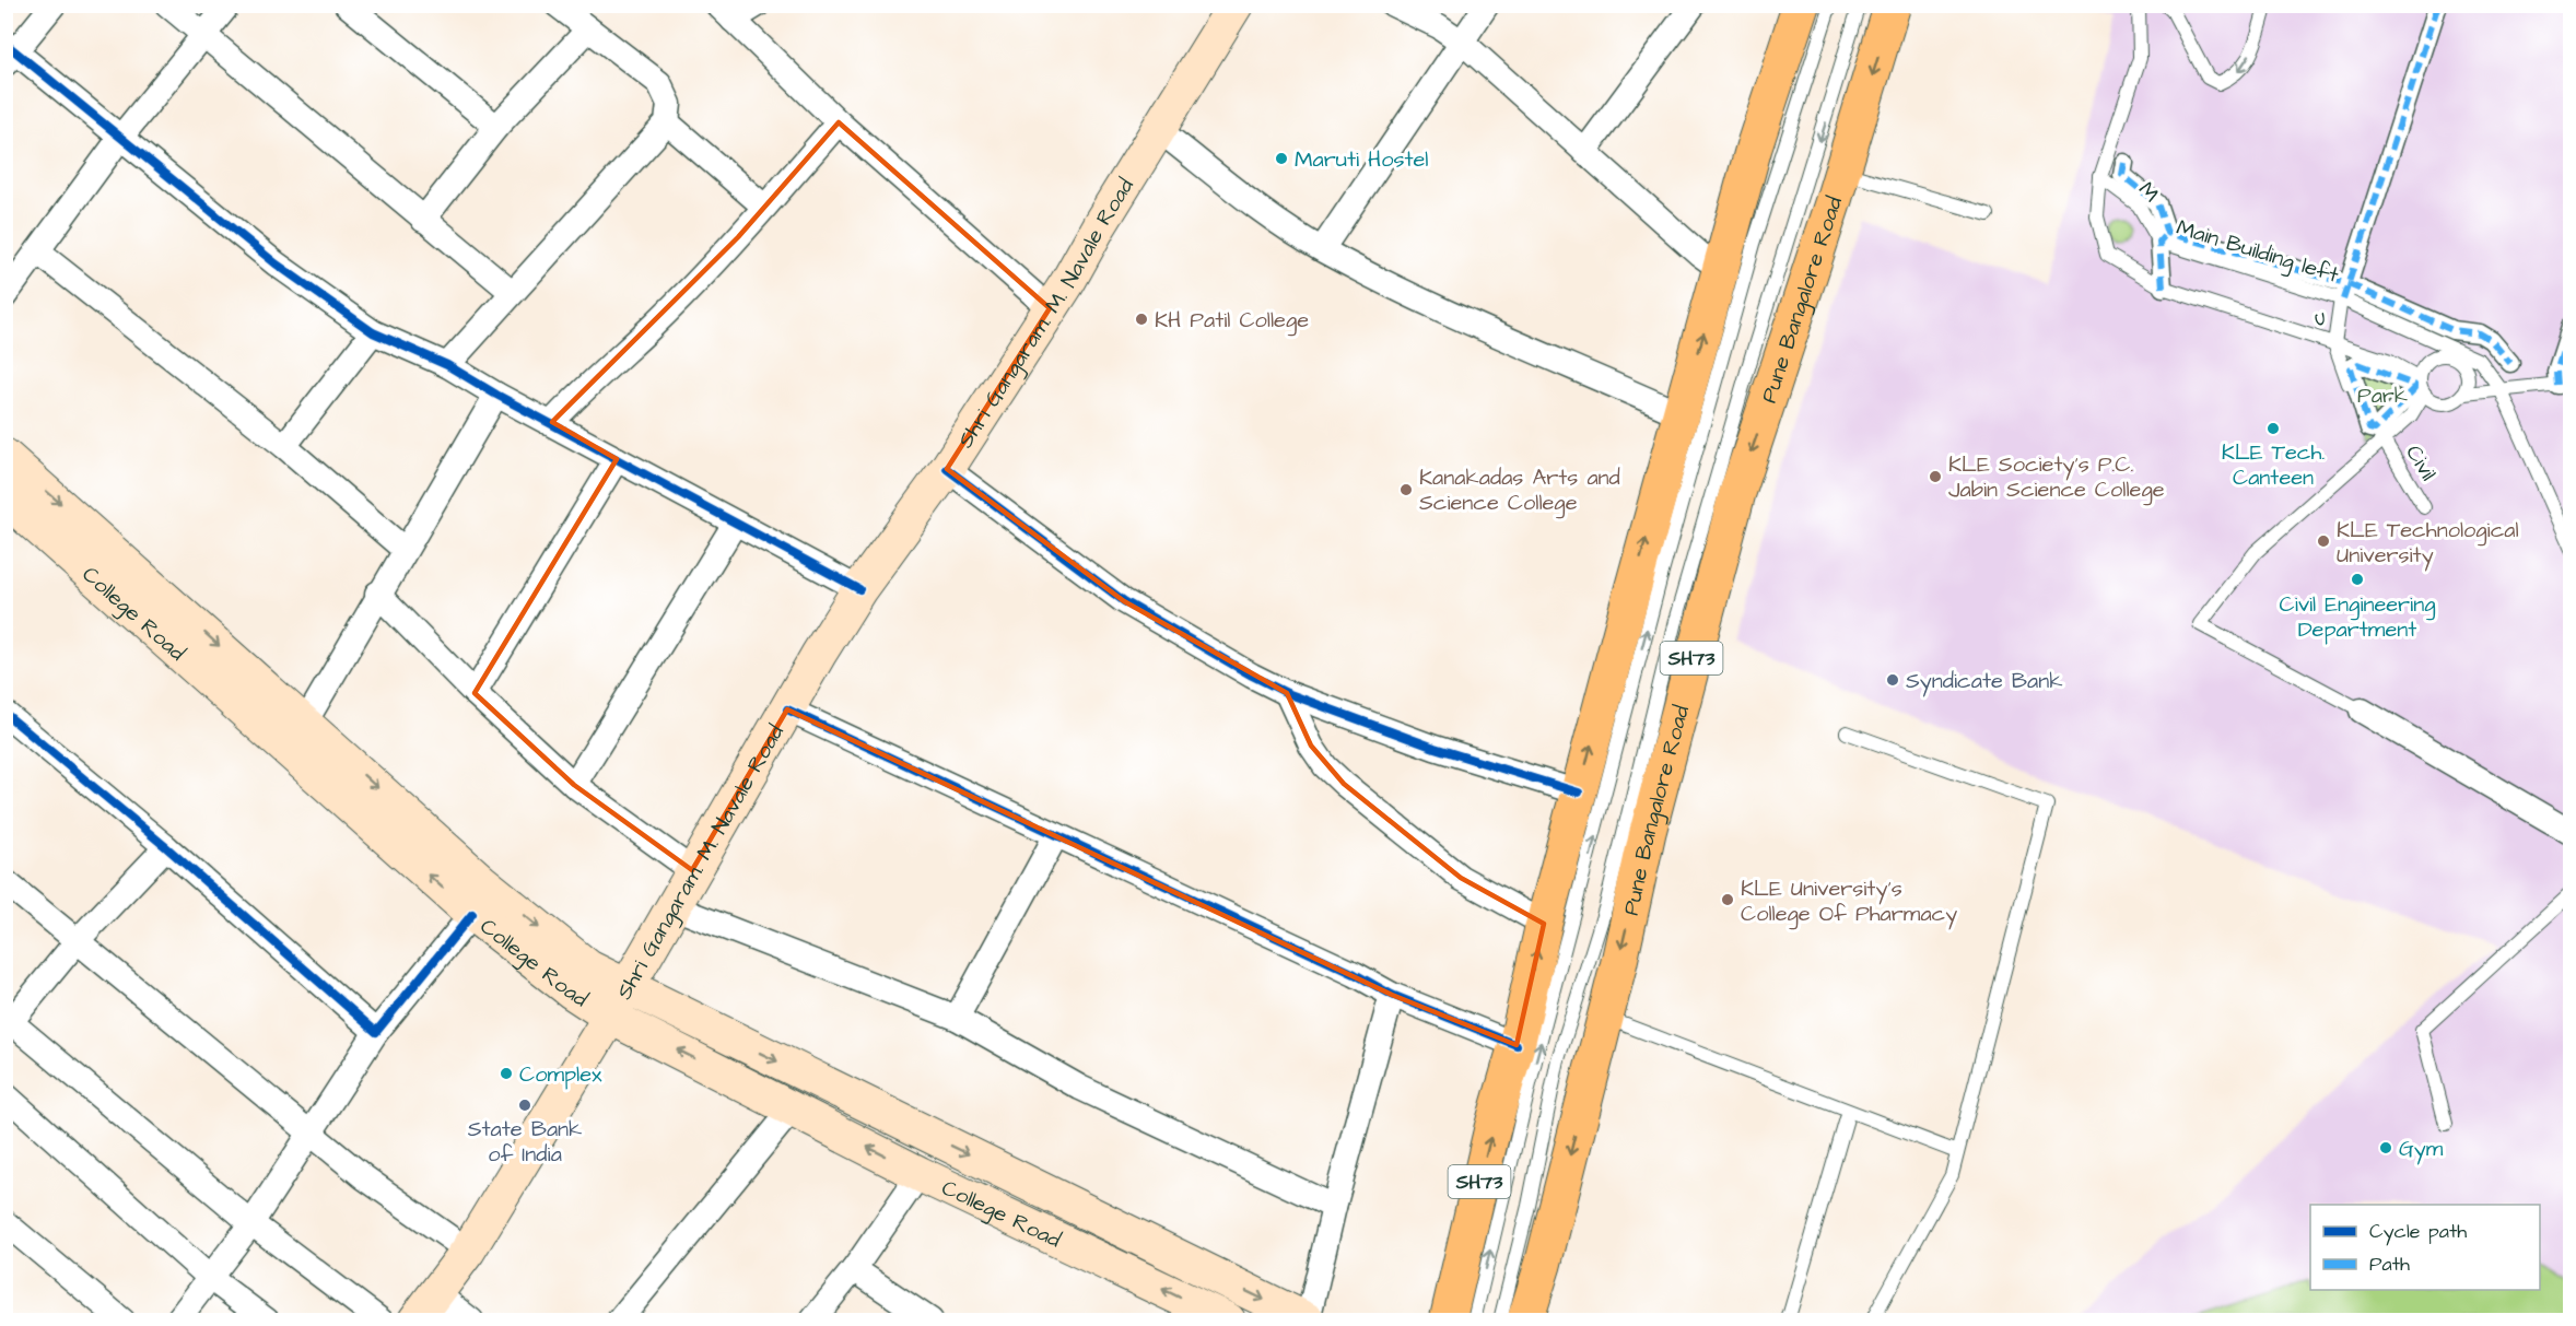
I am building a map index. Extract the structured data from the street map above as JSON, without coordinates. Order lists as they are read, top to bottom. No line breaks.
{"streets":{"main road":["Pune Bangalore Road","Shri Gangaram. M. Navale Road","College Road","SH73"],"lane":["M","c","Civil"]},"crossings":[["Shri Gangaram. M. Navale Road","College Road"]],"parks":["Park"],"places":["Maruti Hostel","KH Patil College","KLE Tech. Canteen","KLE Society's P.C. Jabin Science College","Kanakadas Arts and Science College","KLE Technological University","Civil Engineering Department","Syndicate Bank","KLE University's College Of Pharmacy","Complex","State Bank of India","Gym"],"legend":["Cycle path","Path"]}
